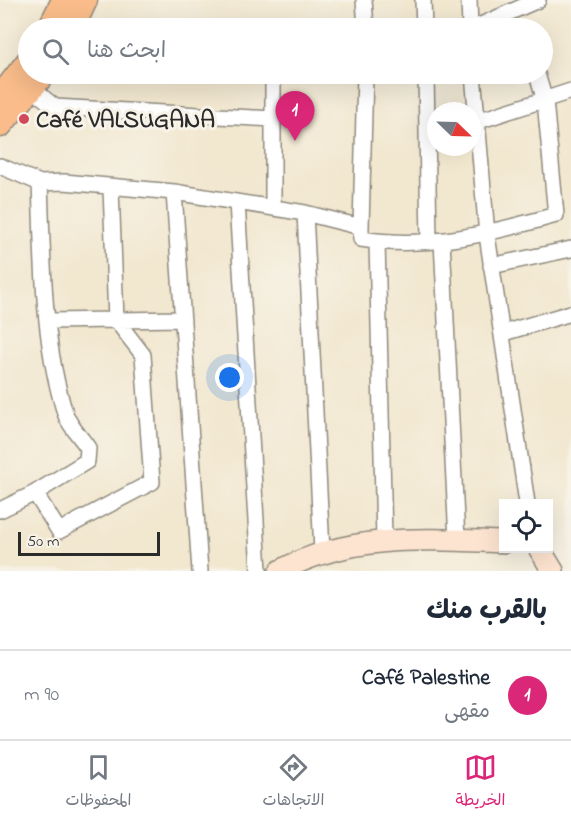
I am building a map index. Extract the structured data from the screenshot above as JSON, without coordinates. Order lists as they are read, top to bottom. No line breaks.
{"places":["Café VALSUGANA"],"scale_bar":"50 m","north":"bottom right","page":{"search":"ابحث هنا","pins":"1","scale":"50 m","heading":"بالقرب منك","list":[{"mark":"1","name":"Café Palestine","note":"مقهى","value":"90 m"}],"nav":["الخريطة","الاتجاهات","المحفوظات"]}}
